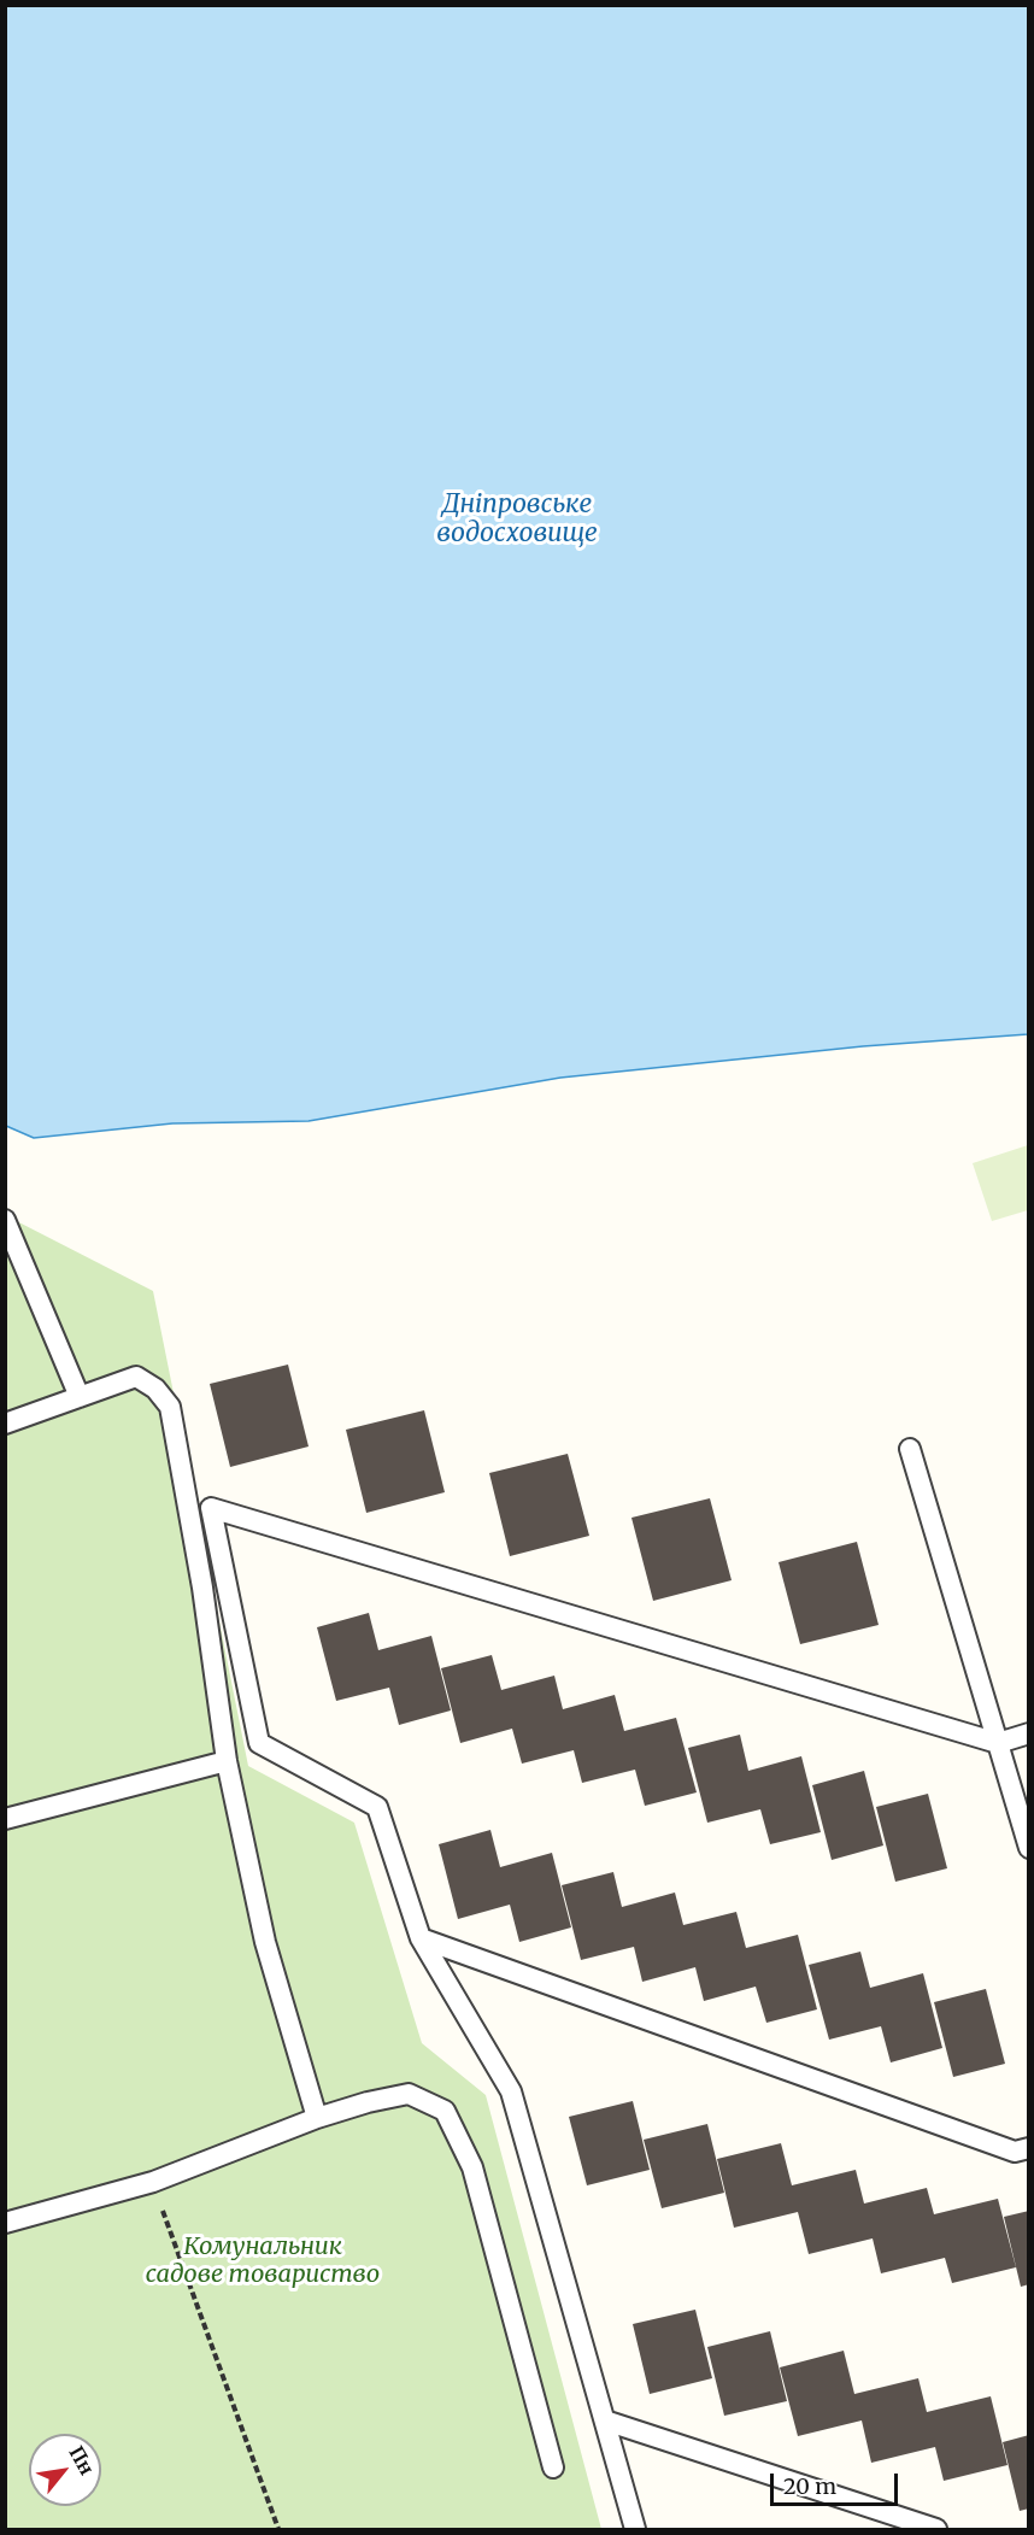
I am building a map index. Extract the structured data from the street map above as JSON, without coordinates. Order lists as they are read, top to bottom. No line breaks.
{"water":["Дніпровське водосховище"],"parks":["Комунальник садове товариство"],"scale_bar":"20 m","north":"top right"}
